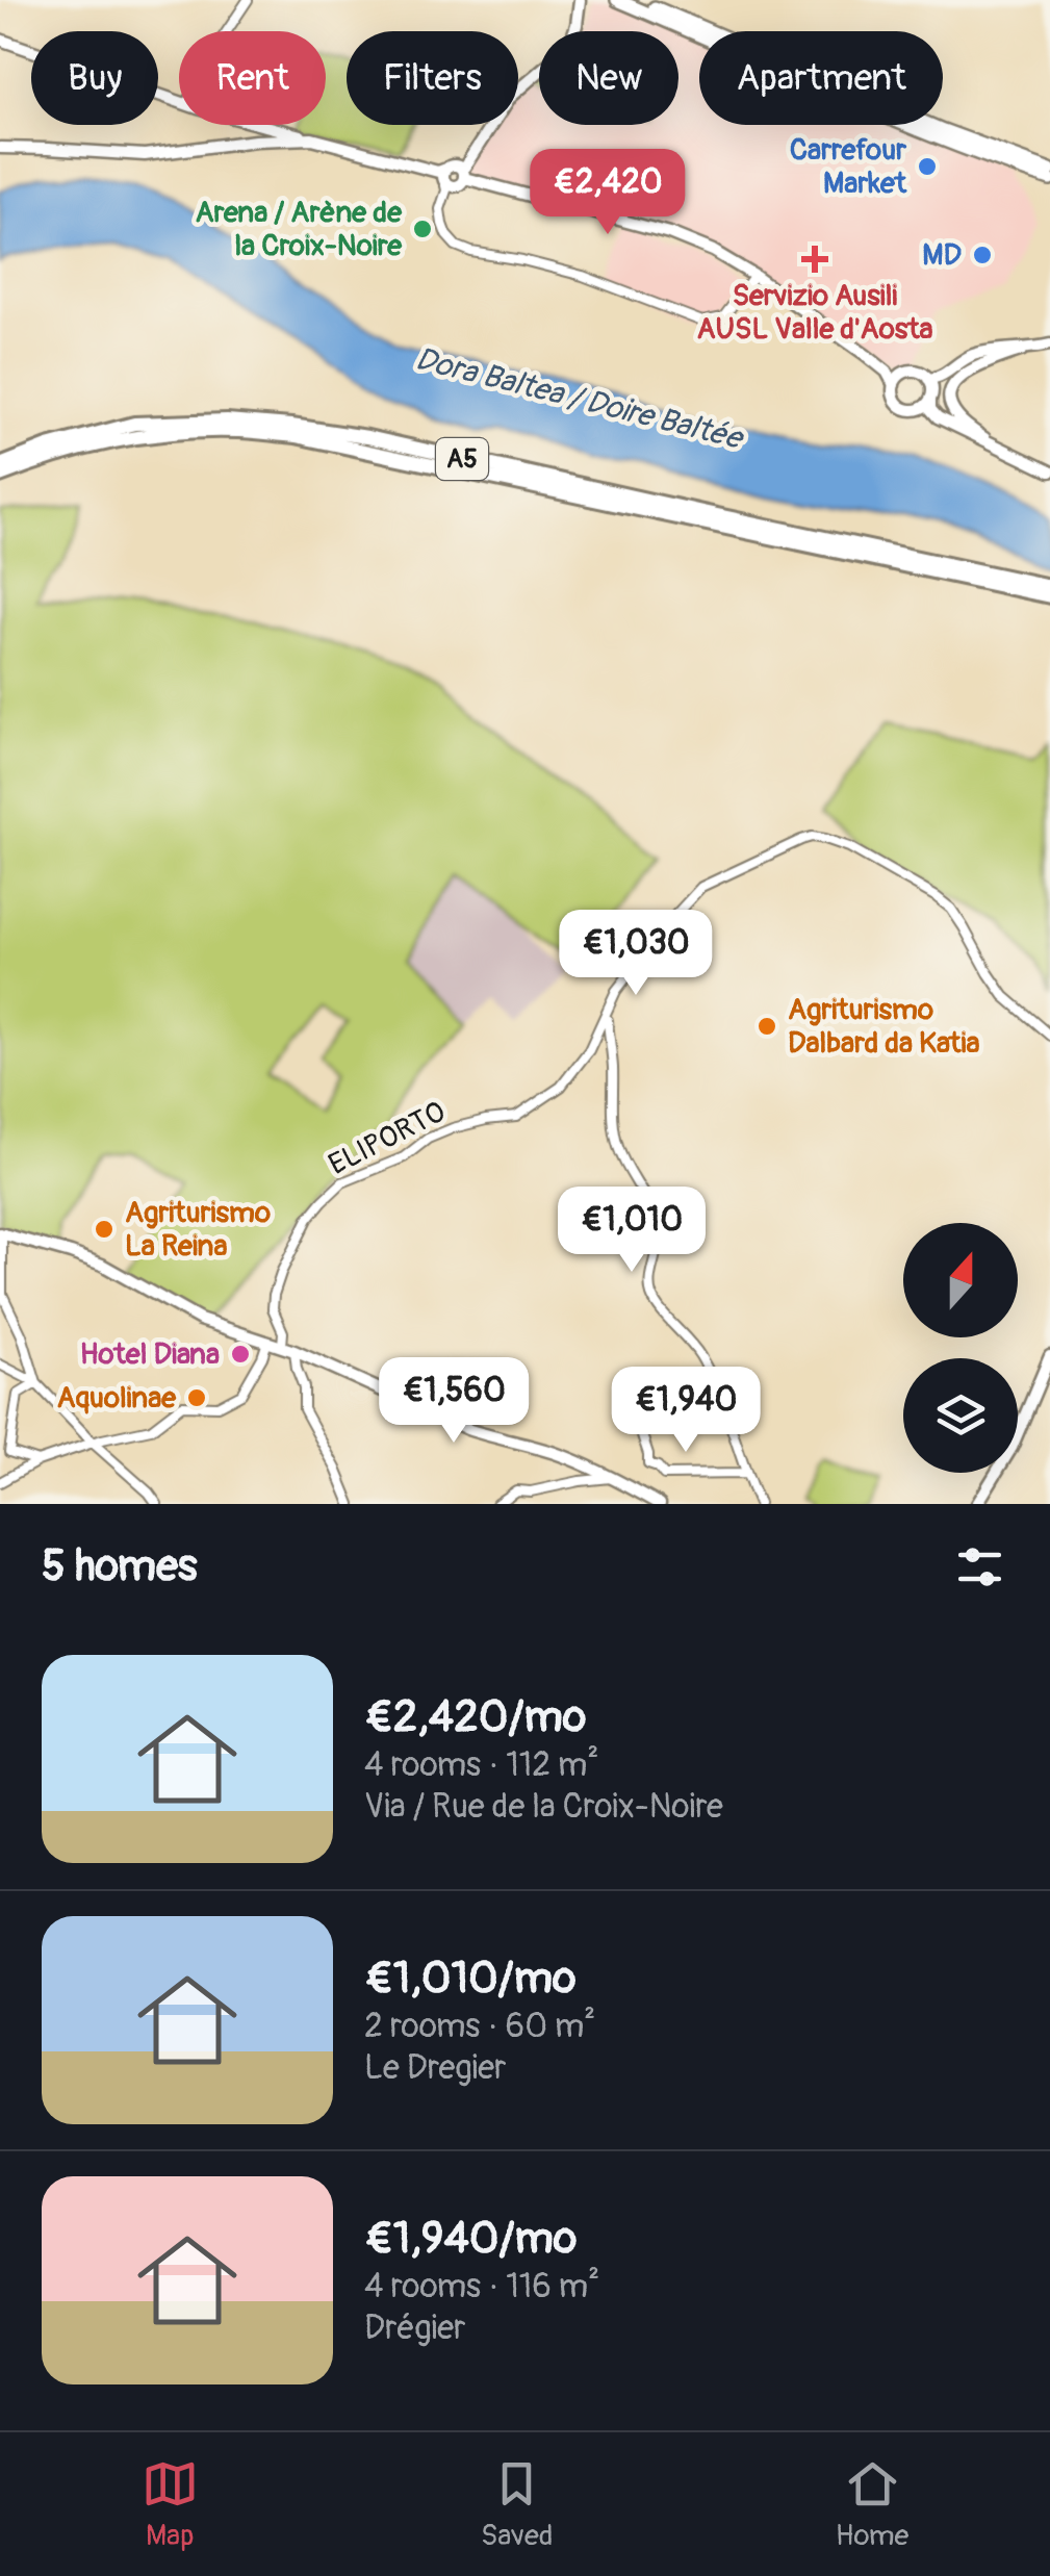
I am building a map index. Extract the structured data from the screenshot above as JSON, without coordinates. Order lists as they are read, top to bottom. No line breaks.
{"streets":{"highway":["A5"],"street":["ELIPORTO"]},"water":["Dora Baltea / Doire Baltée"],"places":{"other":["Carrefour Market","Arena / Arène de la Croix-Noire","MD","Agriturismo Dalbard da Katia","Agriturismo La Reina","Hotel Diana","Aquolinae"],"health":["Servizio Ausili AUSL Valle d'Aosta"]},"north":"top","page":{"chip":["Buy","Rent","Filters","New","Apartment"],"price":["€2,420","€1,030","€1,010","€1,560","€1,940"],"heading":"5 homes","list":[{"name":"€2,420/mo","note":"4 rooms · 112 m² · Via / Rue de la Croix-Noire"},{"name":"€1,010/mo","note":"2 rooms · 60 m² · Le Dregier"},{"name":"€1,940/mo","note":"4 rooms · 116 m² · Drégier"}],"tabs":["Map","Saved","Home"]}}
